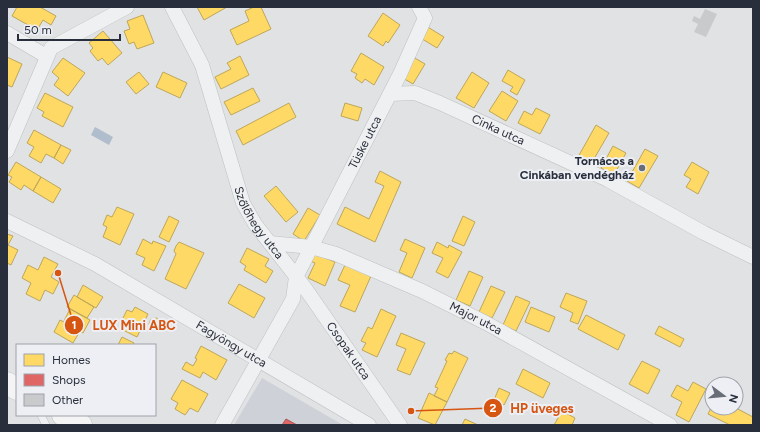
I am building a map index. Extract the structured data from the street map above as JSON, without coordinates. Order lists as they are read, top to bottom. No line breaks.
{"streets":{"street":["Cinka utca","Tüske utca","Szőlőhegy utca","Major utca","Fagyöngy utca","Csopak utca"]},"crossings":[["Cinka utca","Tüske utca"],["Tüske utca","Szőlőhegy utca"],["Tüske utca","Major utca"],["Tüske utca","Csopak utca"],["Szőlőhegy utca","Major utca"],["Szőlőhegy utca","Csopak utca"]],"places":["Tornácos a Cinkában vendégház","LUX Mini ABC","HP üveges"],"legend":["Homes","Shops","Other"],"scale_bar":"50 m","north":"right"}
